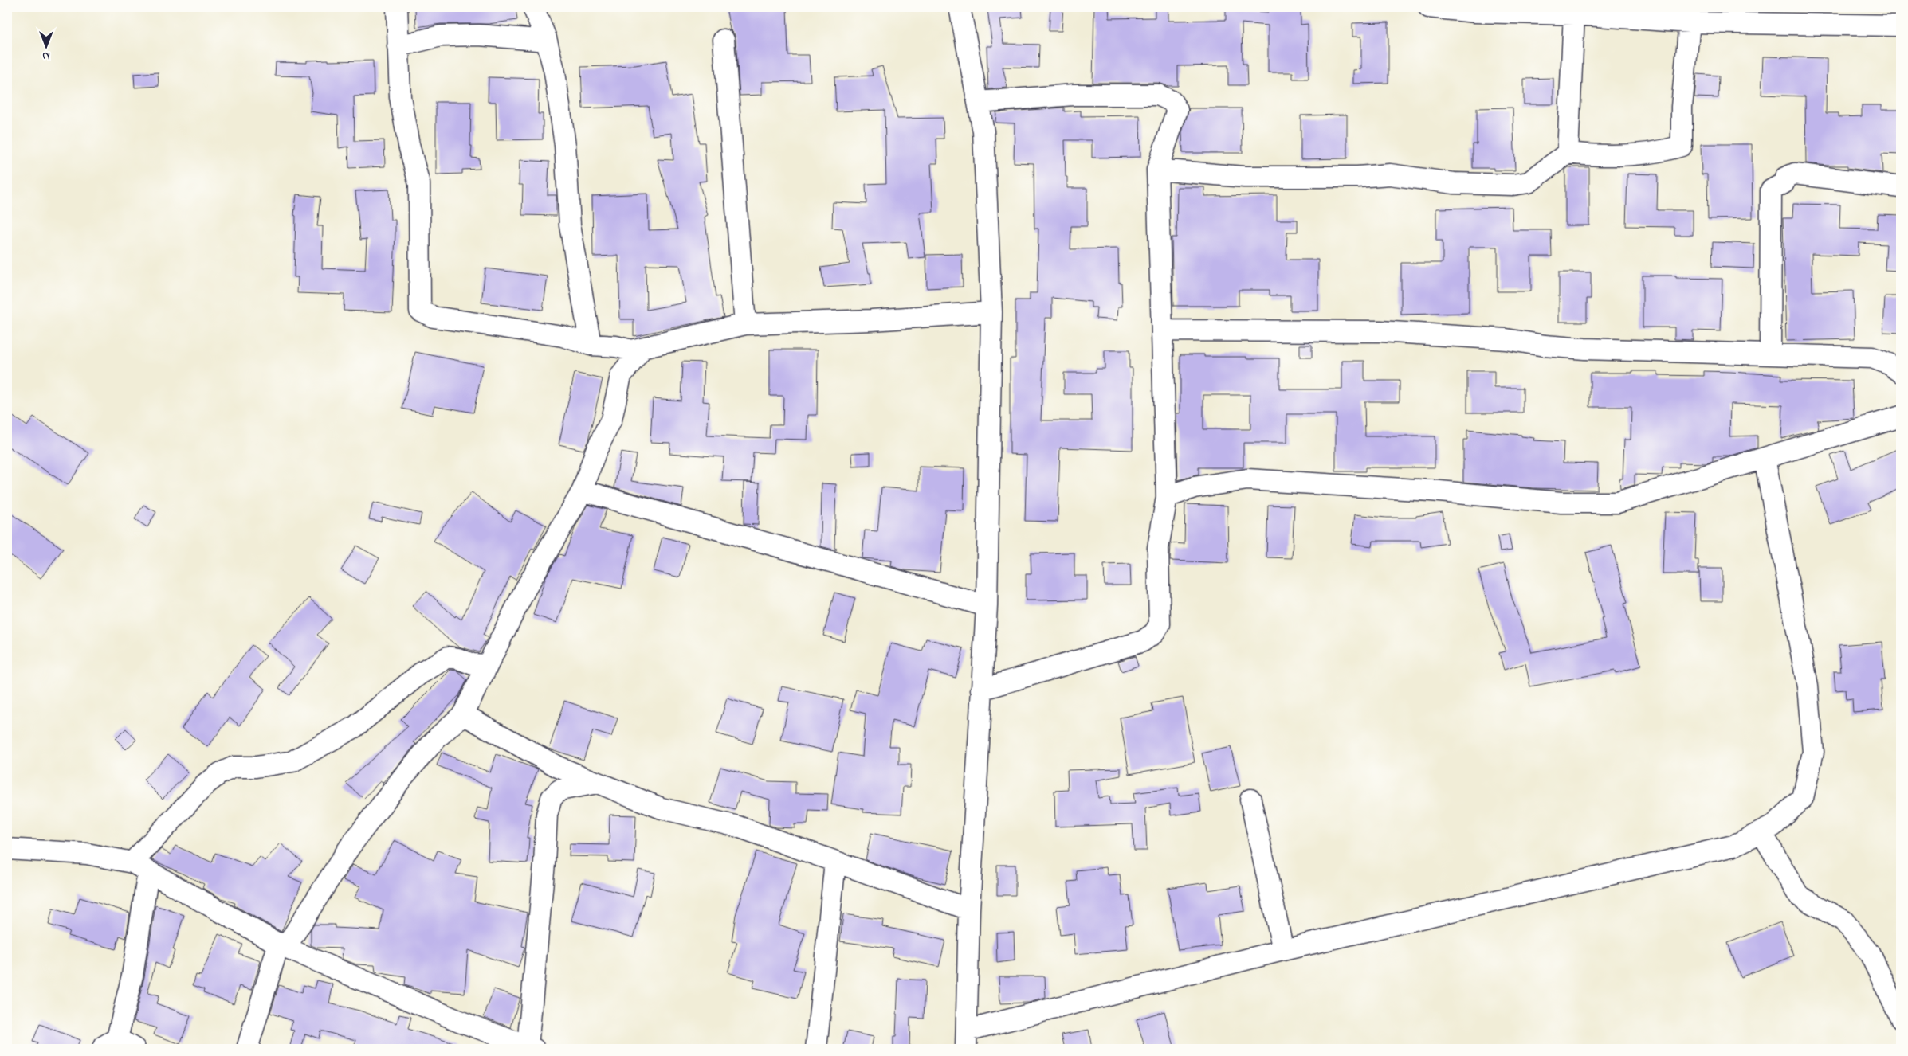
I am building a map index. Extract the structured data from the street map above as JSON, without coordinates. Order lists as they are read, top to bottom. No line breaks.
{"north":"bottom"}
